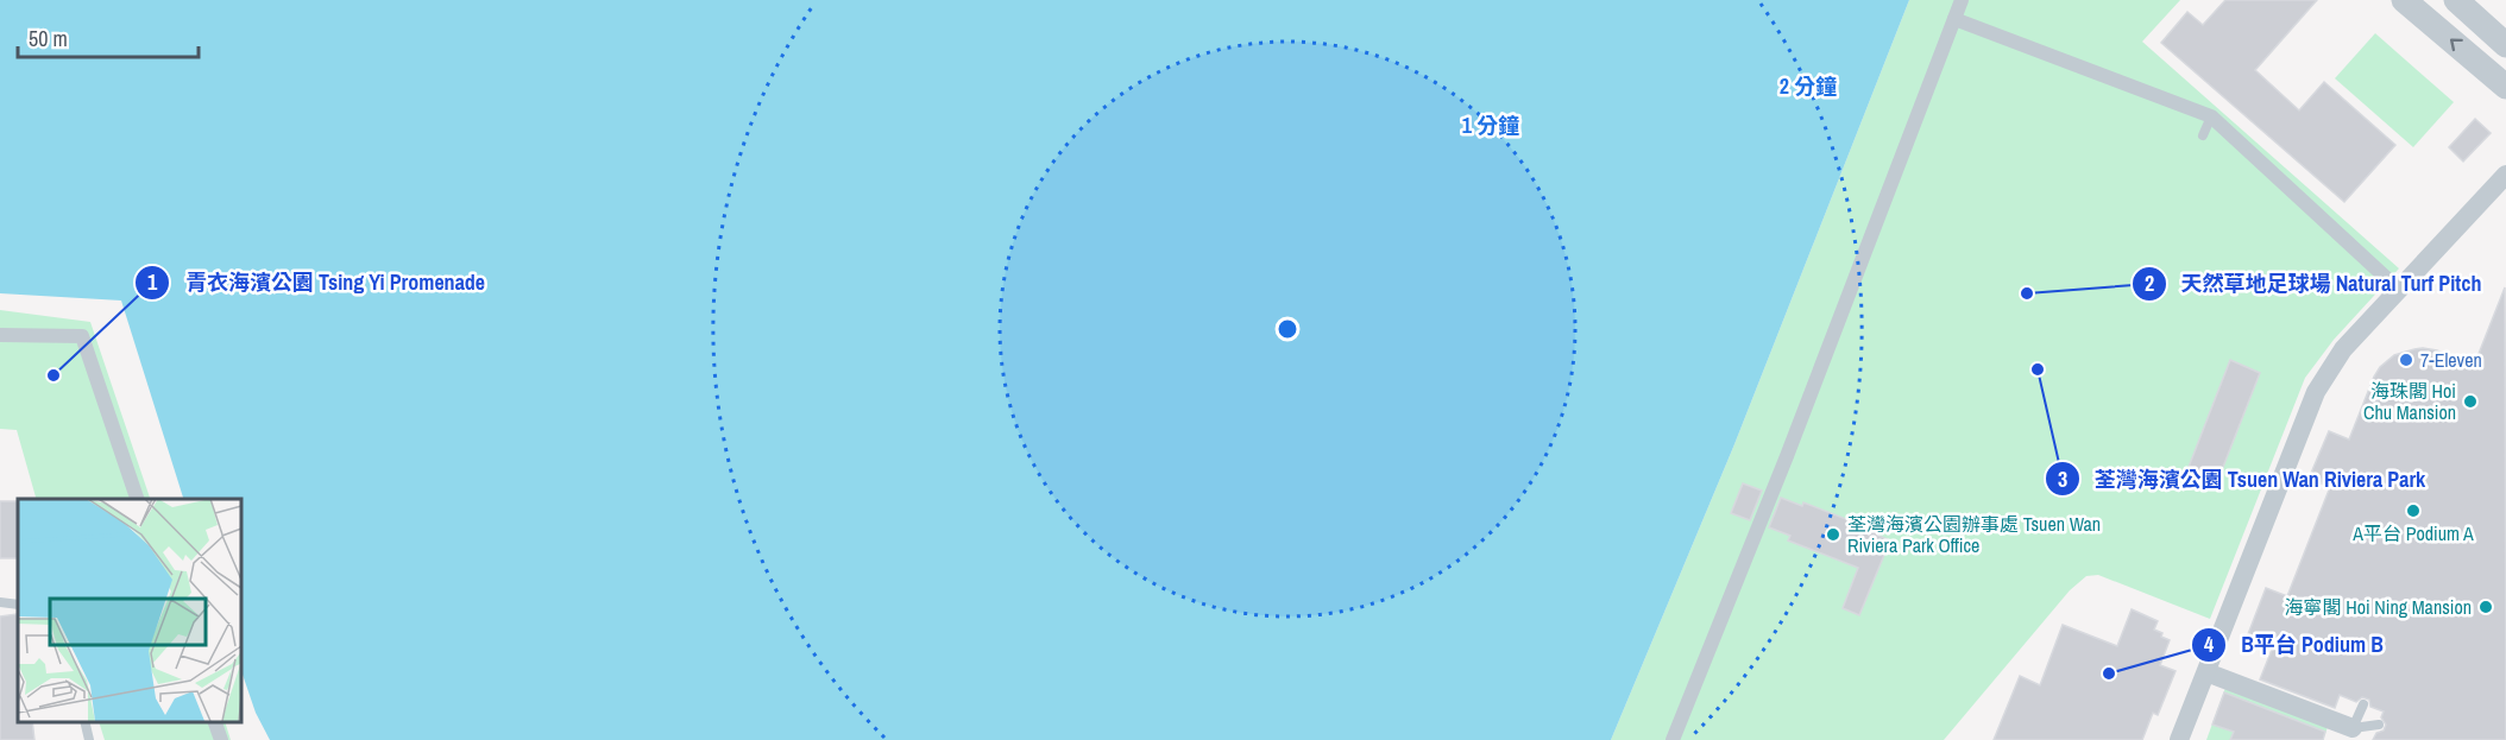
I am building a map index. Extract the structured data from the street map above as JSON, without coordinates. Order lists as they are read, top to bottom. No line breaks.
{"places":["天然草地足球場 Natural Turf Pitch","7-Eleven","荃灣海濱公園 Tsuen Wan Riviera Park","青衣海濱公園 Tsing Yi Promenade","海珠閣 Hoi Chu Mansion","A平台 Podium A","荃灣海濱公園辦事處 Tsuen Wan Riviera Park Office","海寧閣 Hoi Ning Mansion","B平台 Podium B"],"scale_bar":"50 m","rings":["2 分鐘","1 分鐘"]}
